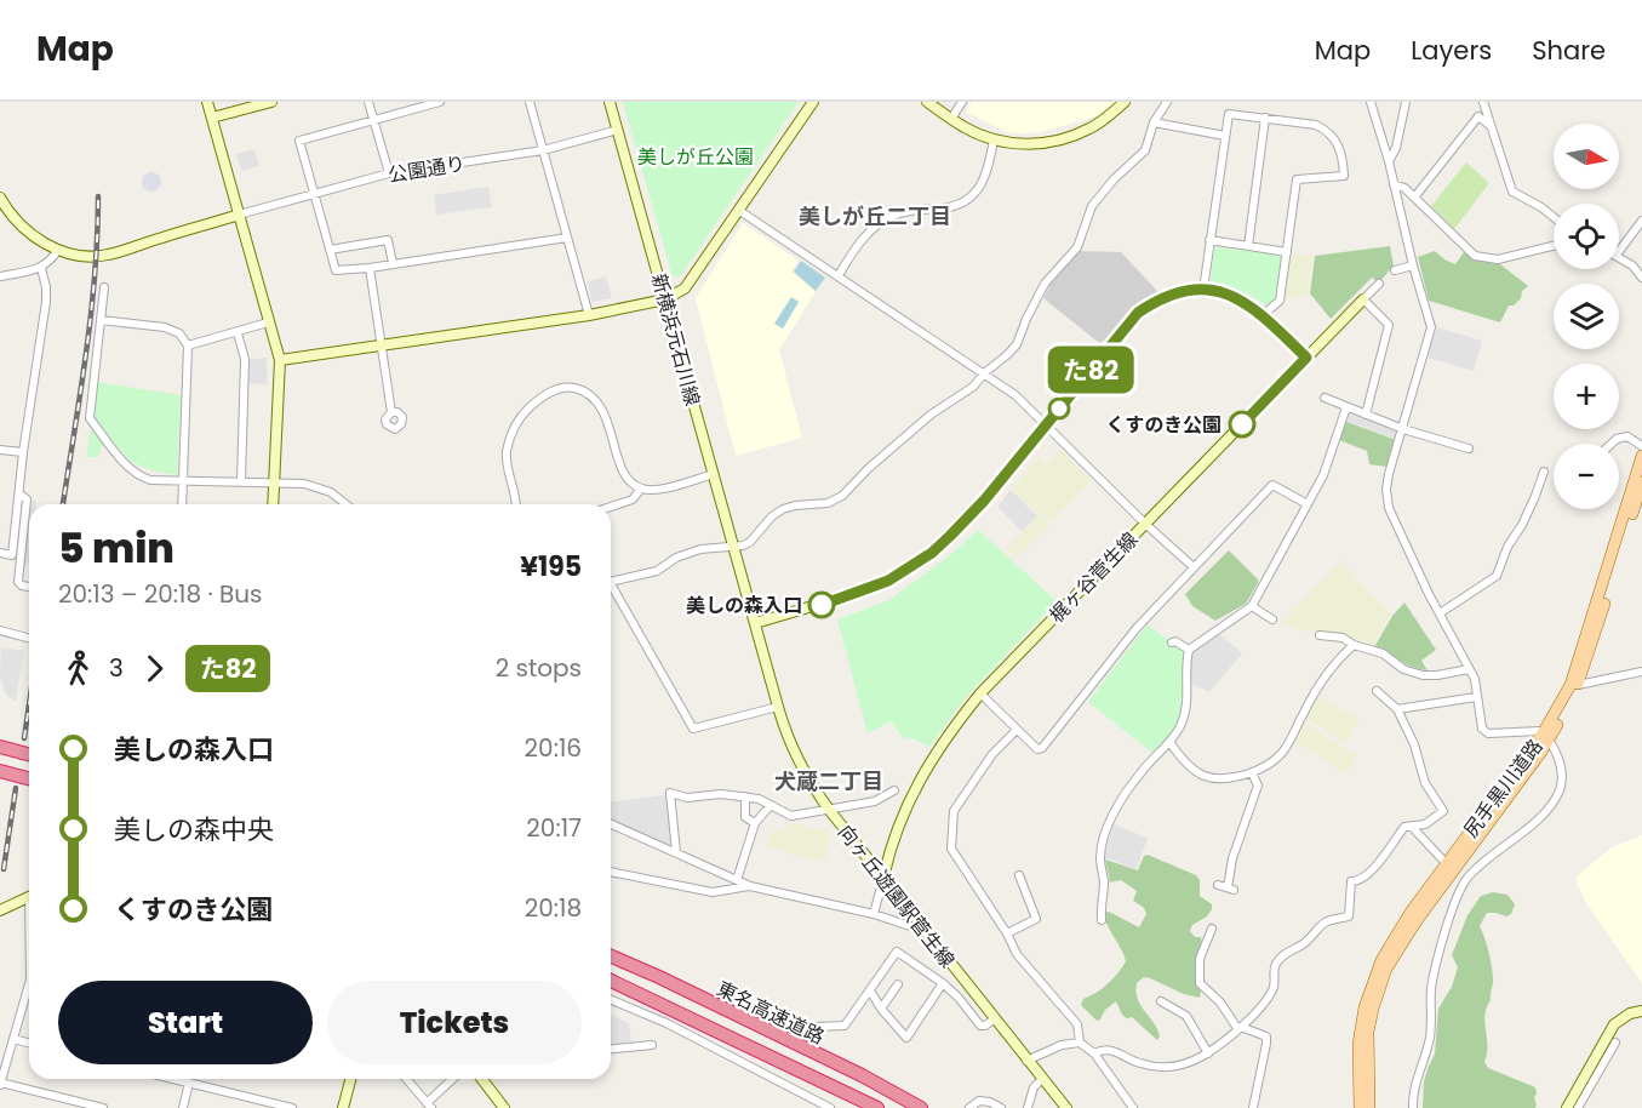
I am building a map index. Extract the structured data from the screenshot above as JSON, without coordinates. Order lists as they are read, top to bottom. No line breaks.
{"streets":{"highway":["東名高速道路"],"main road":["尻手黒川道路"],"street":["公園通り","新横浜元石川線","梶ヶ谷菅生線","向ヶ丘遊園駅菅生線"]},"crossings":[["公園通り","新横浜元石川線"],["新横浜元石川線","向ヶ丘遊園駅菅生線"],["梶ヶ谷菅生線","向ヶ丘遊園駅菅生線"]],"districts":["美しが丘二丁目","犬蔵二丁目"],"parks":["美しが丘公園"],"places":["くすのき公園","美しの森入口"],"lines":["bus line た82"],"north":"right","page":{"header":"Map","nav":["Map","Layers","Share"],"on_map":"た82","map_buttons":["+","−"],"heading":["5 min","20:13 – 20:18 · Bus","¥195"],"legs":["3","た82","2 stops"],"list":[{"name":"美しの森入口","value":"20:16"},{"name":"美しの森中央","value":"20:17"},{"name":"くすのき公園","value":"20:18"}],"buttons":["Start","Tickets"]}}
